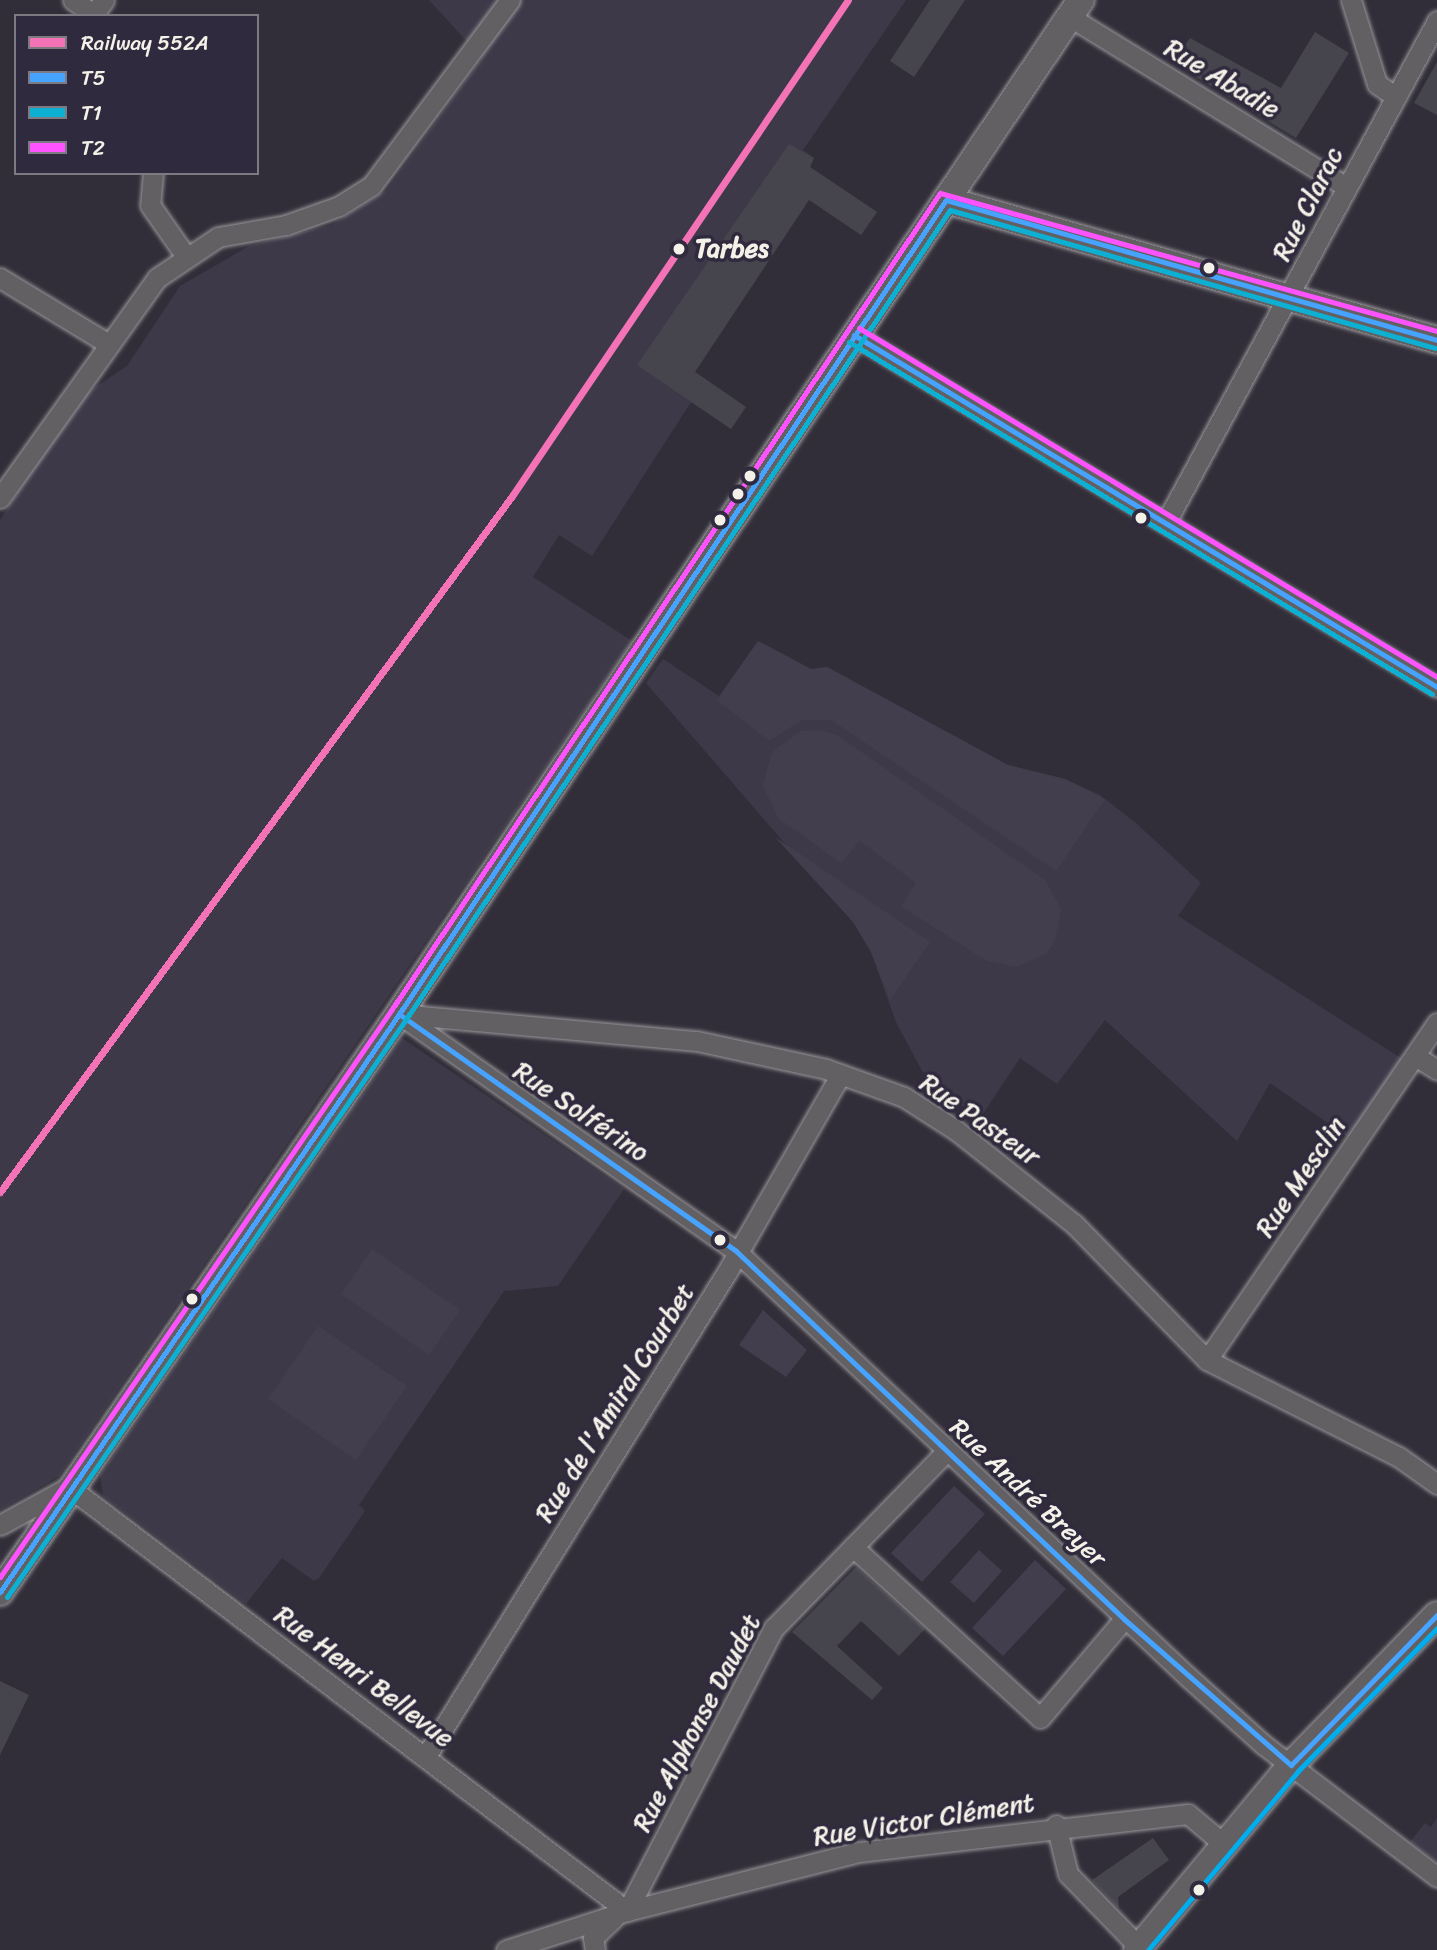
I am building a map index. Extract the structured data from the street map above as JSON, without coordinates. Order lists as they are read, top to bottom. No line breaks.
{"streets":{"street":["Rue Abadie","Rue Clarac","Rue Solférino","Rue Pasteur","Rue Mesclin","Rue de l'Amiral Courbet","Rue André Breyer","Rue Henri Bellevue","Rue Alphonse Daudet","Rue Victor Clément"]},"crossings":[["Rue Abadie","Rue Clarac"],["Rue Solférino","Rue Pasteur"],["Rue Solférino","Rue de l'Amiral Courbet"],["Rue Solférino","Rue André Breyer"],["Rue Pasteur","Rue Mesclin"],["Rue Pasteur","Rue de l'Amiral Courbet"],["Rue de l'Amiral Courbet","Rue André Breyer"],["Rue de l'Amiral Courbet","Rue Henri Bellevue"],["Rue André Breyer","Rue Alphonse Daudet"],["Rue Henri Bellevue","Rue Alphonse Daudet"],["Rue Henri Bellevue","Rue Victor Clément"],["Rue Alphonse Daudet","Rue Victor Clément"]],"places":["Tarbes"],"lines":["rail line 552A","transit line T2","transit line T5","transit line T1"],"legend":["Railway 552A","T5","T1","T2"]}
